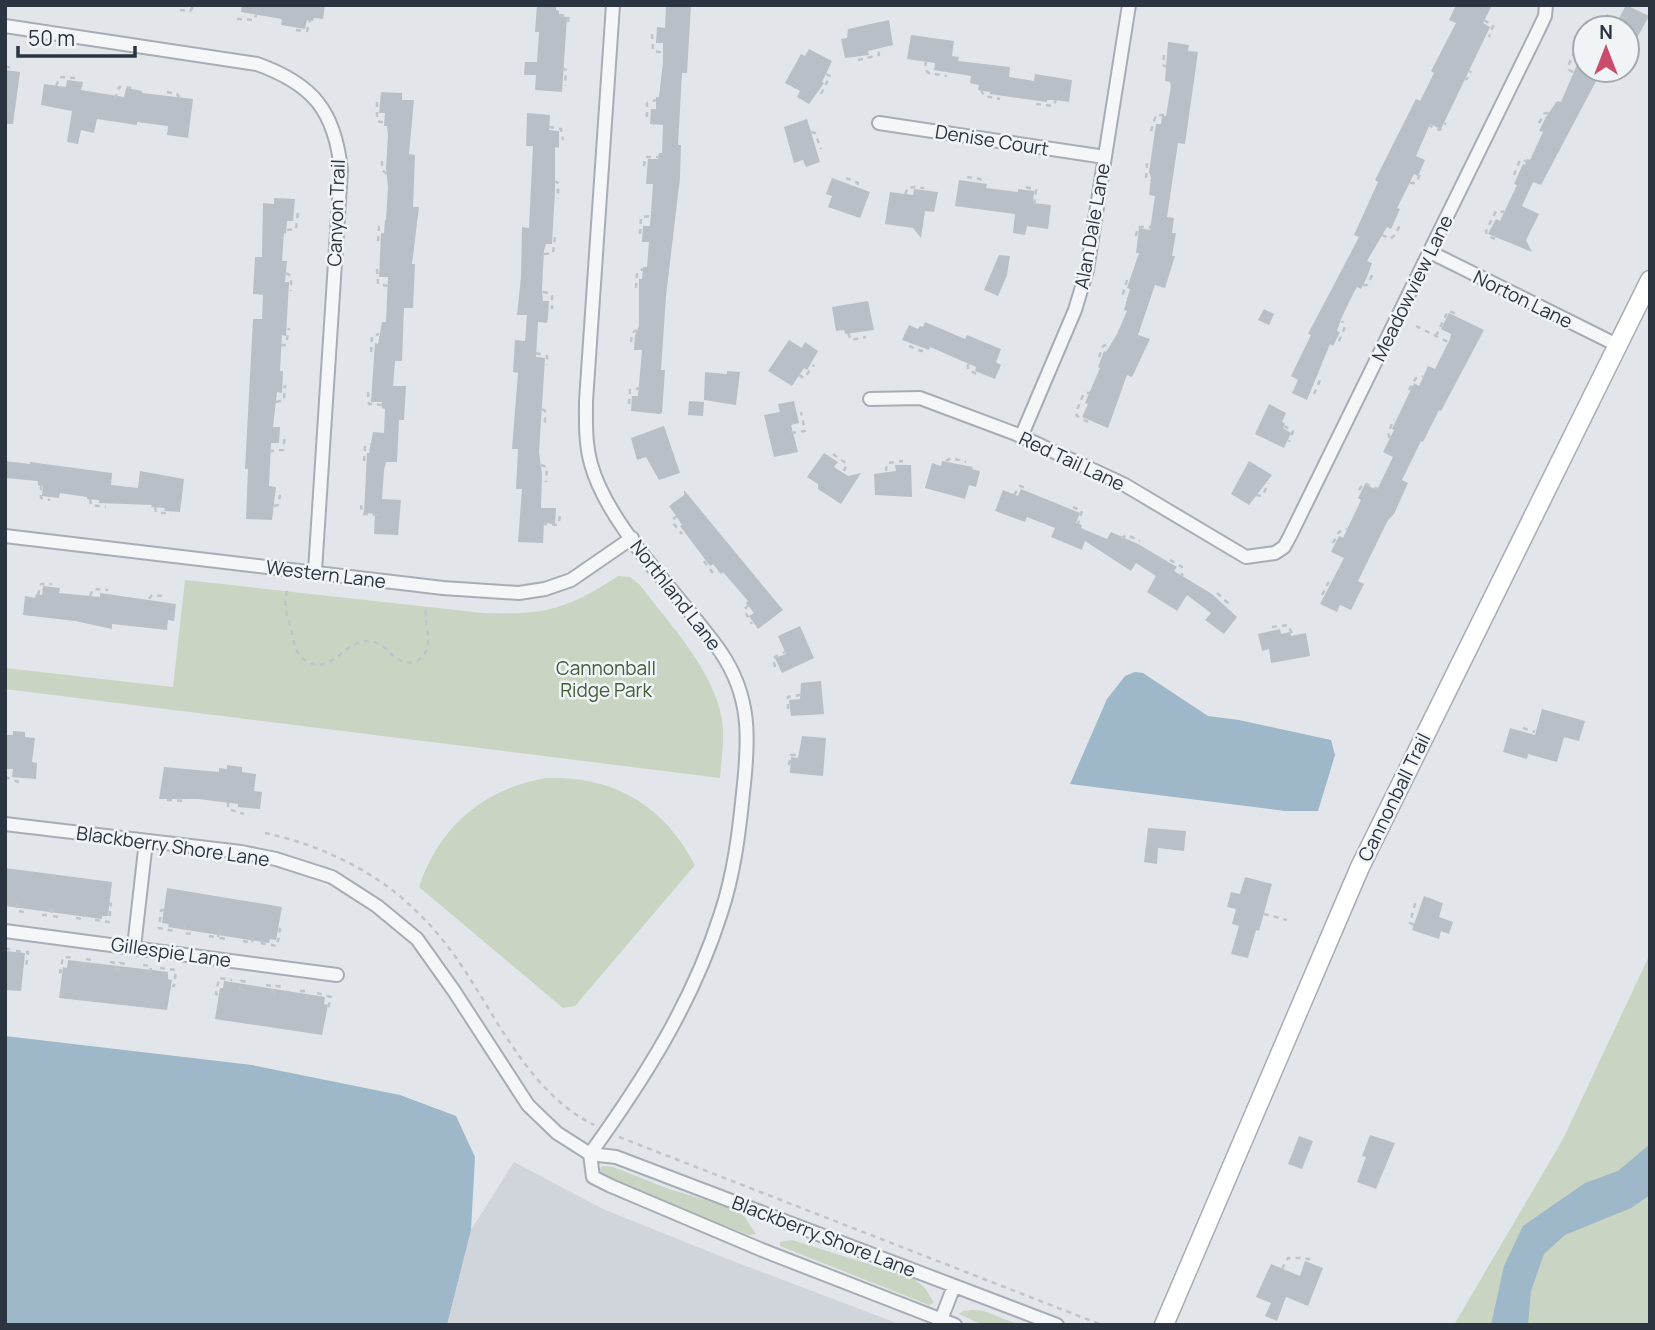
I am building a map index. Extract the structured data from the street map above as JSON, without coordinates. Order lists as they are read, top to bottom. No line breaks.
{"streets":{"main road":["Cannonball Trail"],"street":["Denise Court","Canyon Trail","Alan Dale Lane","Meadowview Lane","Norton Lane","Red Tail Lane","Western Lane","Northland Lane","Blackberry Shore Lane","Gillespie Lane"]},"crossings":[["Denise Court","Alan Dale Lane"],["Canyon Trail","Western Lane"],["Alan Dale Lane","Red Tail Lane"],["Meadowview Lane","Norton Lane"],["Meadowview Lane","Red Tail Lane"],["Norton Lane","Cannonball Trail"],["Western Lane","Northland Lane"],["Northland Lane","Blackberry Shore Lane"]],"parks":["Cannonball Ridge Park"],"scale_bar":"50 m","north":"top"}
